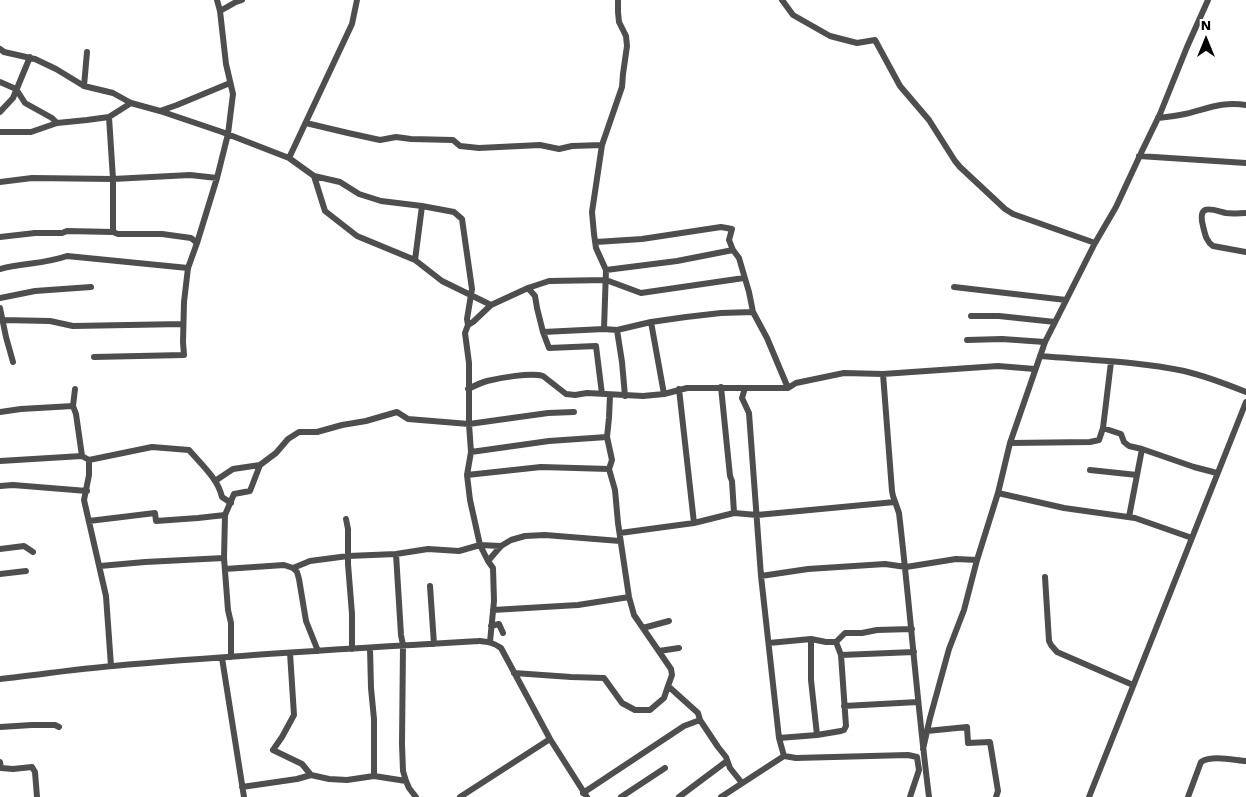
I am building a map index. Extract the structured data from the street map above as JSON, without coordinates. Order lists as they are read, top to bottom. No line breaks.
{"north":"top"}
